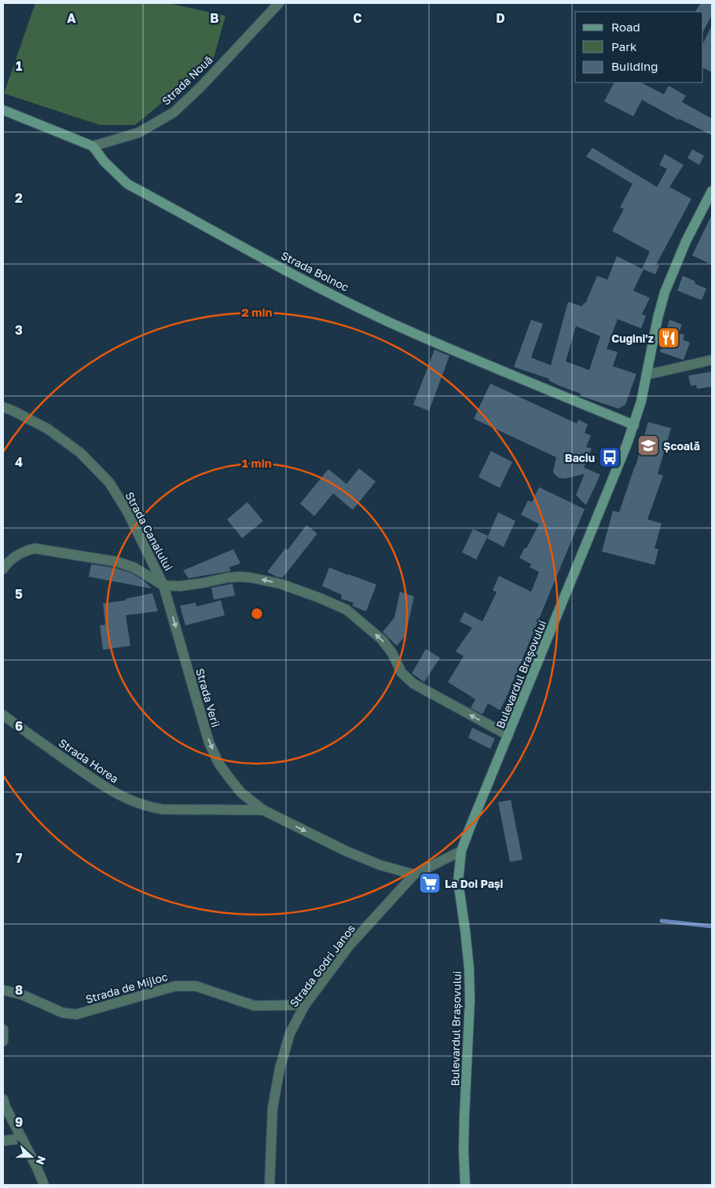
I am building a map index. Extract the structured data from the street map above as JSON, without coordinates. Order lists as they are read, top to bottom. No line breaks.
{"streets":{"main road":["Strada Bolnoc","Bulevardul Brașovului"],"street":["Strada Nouă","Strada Canalului","Strada Verii","Strada Horea","Strada Godri Janos","Strada de Mijloc"]},"crossings":[["Strada Nouă","Strada Bolnoc"],["Strada Bolnoc","Bulevardul Brașovului"],["Strada Canalului","Bulevardul Brașovului"],["Strada Canalului","Strada Verii"],["Bulevardul Brașovului","Strada Godri Janos"],["Strada Verii","Strada Horea"],["Strada Verii","Strada Godri Janos"],["Strada Godri Janos","Strada de Mijloc"]],"one_way":["Strada Canalului","Strada Verii"],"places":{"restaurant":["Cugini'z"],"school or university":["Școală"],"bus stop":["Baciu"],"supermarket":["La Doi Pași"]},"legend":["Road","Park","Building"],"north":"right","grid":{"columns":["A","B","C","D"],"rows":["1","2","3","4","5","6","7","8","9"]},"rings":["2 min","1 min"]}
